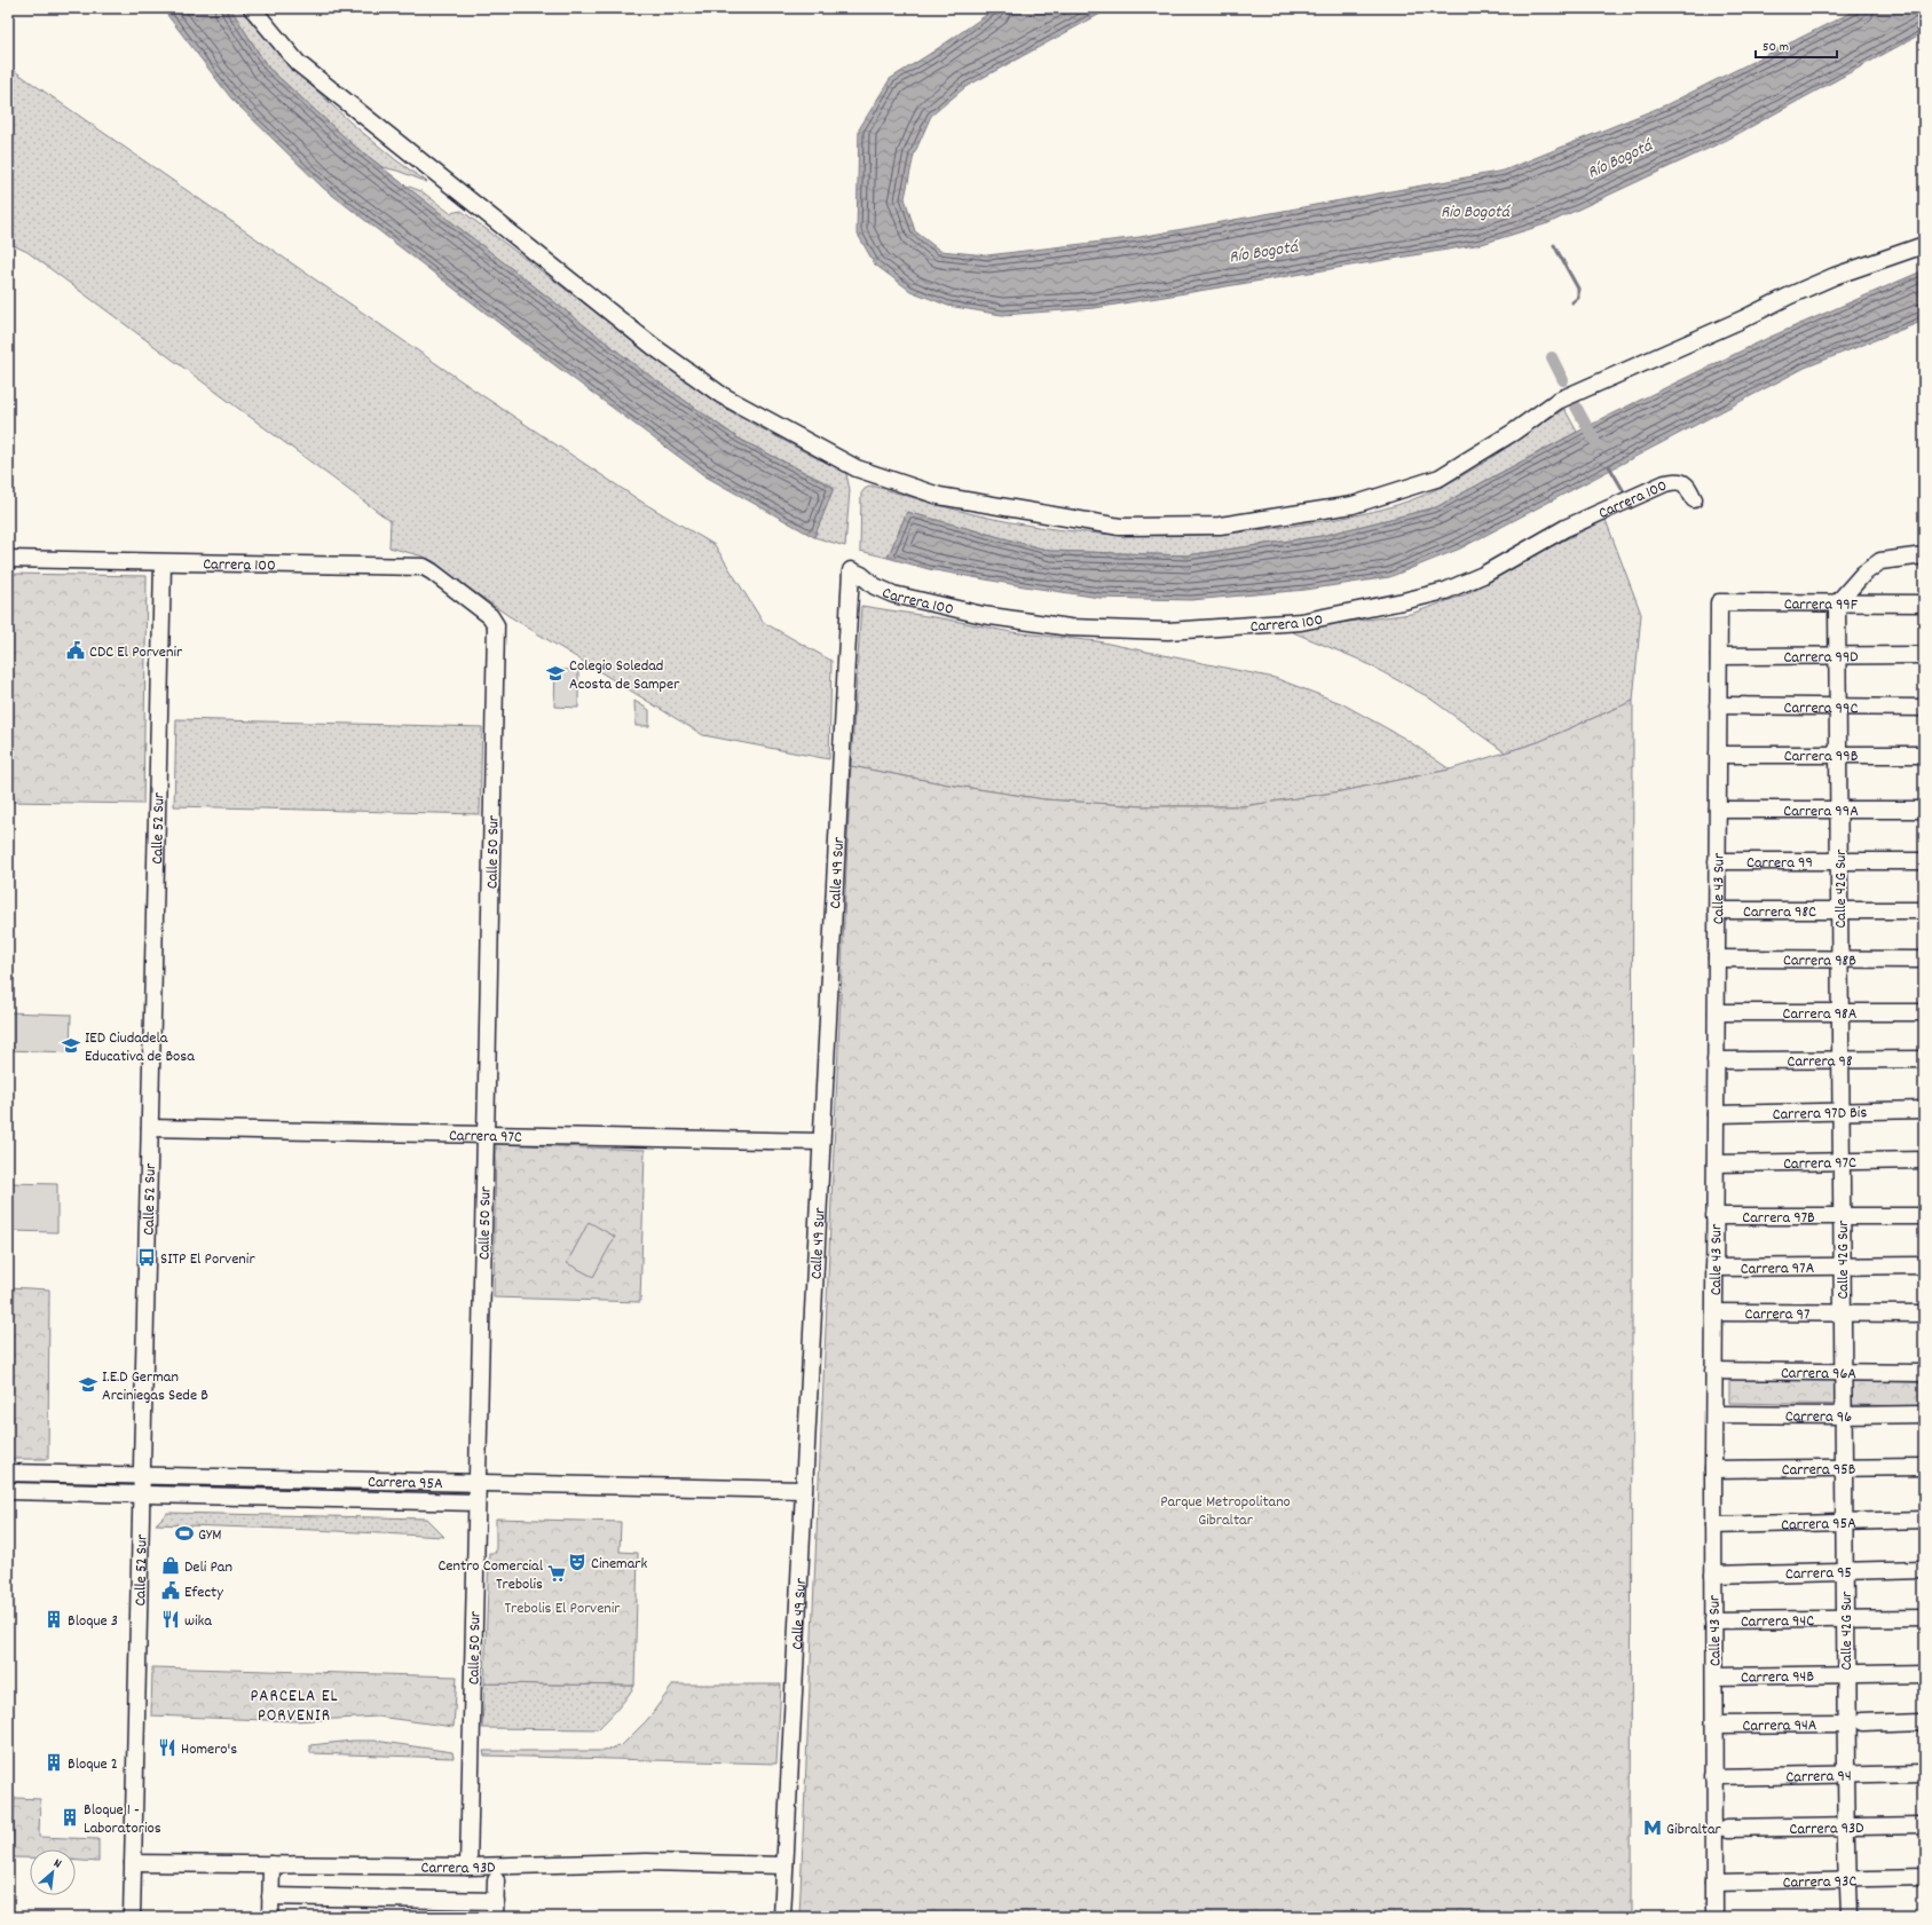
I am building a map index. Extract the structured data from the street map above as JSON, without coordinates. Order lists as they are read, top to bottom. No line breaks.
{"streets":{"street":["Carrera 100","Carrera 99F","Carrera 99D","Carrera 99C","Carrera 99B","Carrera 99A","Calle 52 Sur","Calle 50 Sur","Carrera 99","Calle 49 Sur","Calle 43 Sur","Calle 42G Sur","Carrera 98C","Carrera 98B","Carrera 98A","Carrera 98","Carrera 97D Bis","Carrera 97C","Carrera 97B","Carrera 97A","Carrera 97","Carrera 96A","Carrera 96","Carrera 95B","Carrera 95A","Carrera 95","Carrera 94C","Carrera 94B","Carrera 94A","Carrera 94","Carrera 93D","Carrera 93C"]},"crossings":[["Carrera 100","Calle 52 Sur"],["Carrera 100","Calle 50 Sur"],["Carrera 100","Calle 49 Sur"],["Carrera 99F","Calle 43 Sur"],["Carrera 99F","Calle 42G Sur"],["Carrera 99D","Calle 43 Sur"],["Carrera 99D","Calle 42G Sur"],["Carrera 99C","Calle 43 Sur"],["Carrera 99C","Calle 42G Sur"],["Carrera 99B","Calle 43 Sur"],["Carrera 99B","Calle 42G Sur"],["Carrera 99A","Calle 43 Sur"],["Carrera 99A","Calle 42G Sur"],["Calle 52 Sur","Carrera 97C"],["Calle 52 Sur","Carrera 95A"],["Calle 52 Sur","Carrera 93D"],["Calle 50 Sur","Carrera 97C"],["Calle 50 Sur","Carrera 95A"],["Calle 50 Sur","Carrera 93D"],["Carrera 99","Calle 43 Sur"],["Carrera 99","Calle 42G Sur"],["Calle 49 Sur","Carrera 97C"],["Calle 49 Sur","Carrera 95A"],["Calle 49 Sur","Carrera 93D"],["Calle 43 Sur","Carrera 98C"],["Calle 43 Sur","Carrera 98B"],["Calle 43 Sur","Carrera 98A"],["Calle 43 Sur","Carrera 98"],["Calle 43 Sur","Carrera 97D Bis"],["Calle 43 Sur","Carrera 97C"],["Calle 43 Sur","Carrera 97B"],["Calle 43 Sur","Carrera 97A"],["Calle 43 Sur","Carrera 97"],["Calle 43 Sur","Carrera 96A"],["Calle 43 Sur","Carrera 96"],["Calle 43 Sur","Carrera 95B"],["Calle 43 Sur","Carrera 95A"],["Calle 43 Sur","Carrera 95"],["Calle 43 Sur","Carrera 94C"],["Calle 43 Sur","Carrera 94B"],["Calle 43 Sur","Carrera 94A"],["Calle 43 Sur","Carrera 94"],["Calle 43 Sur","Carrera 93C"],["Calle 42G Sur","Carrera 98C"],["Calle 42G Sur","Carrera 98B"],["Calle 42G Sur","Carrera 98A"],["Calle 42G Sur","Carrera 98"],["Calle 42G Sur","Carrera 97D Bis"],["Calle 42G Sur","Carrera 97C"],["Calle 42G Sur","Carrera 97B"],["Calle 42G Sur","Carrera 97A"],["Calle 42G Sur","Carrera 97"],["Calle 42G Sur","Carrera 96A"],["Calle 42G Sur","Carrera 96"],["Calle 42G Sur","Carrera 95B"],["Calle 42G Sur","Carrera 95A"],["Calle 42G Sur","Carrera 95"],["Calle 42G Sur","Carrera 94C"],["Calle 42G Sur","Carrera 94B"],["Calle 42G Sur","Carrera 94A"],["Calle 42G Sur","Carrera 94"],["Calle 42G Sur","Carrera 93D"],["Calle 42G Sur","Carrera 93C"]],"districts":["PARCELA EL PORVENIR"],"water":["Río Bogotá","Rio Bogotá"],"parks":["Parque Metropolitano Gibraltar","Trebolis El Porvenir"],"places":{"public building":["CDC El Porvenir","Efecty"],"school or university":["Colegio Soledad Acosta de Samper","IED Ciudadela Educativa de Bosa","I.E.D German Arciniegas Sede B"],"bus stop":["SITP El Porvenir"],"sports":["GYM"],"theatre":["Cinemark"],"shop":["Deli Pan"],"supermarket":["Centro Comercial Trebolis"],"building":["Bloque 3","Bloque 2","Bloque 1 - Laboratorios"],"restaurant":["wika","Homero's"],"metro station":["Gibraltar"]},"scale_bar":"50 m","north":"top right"}
